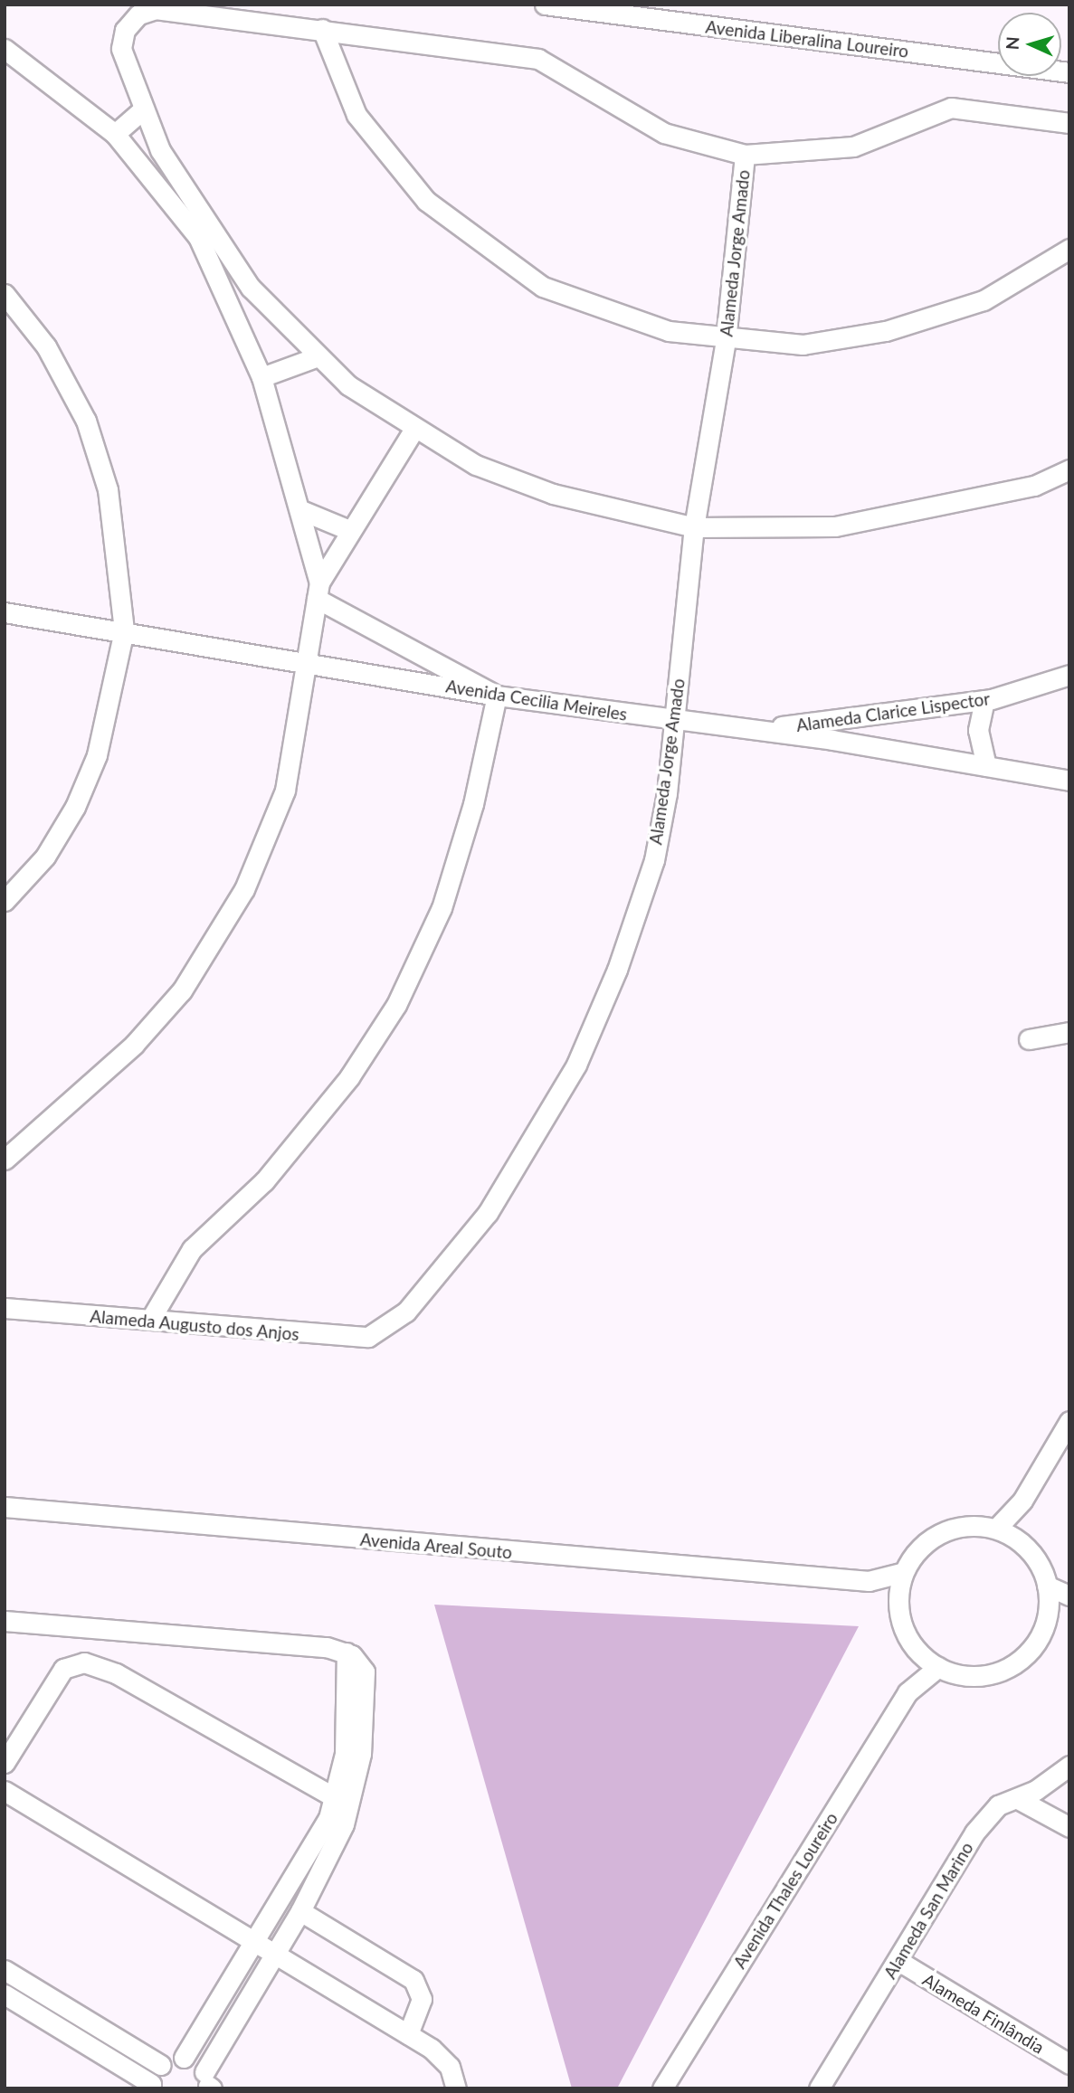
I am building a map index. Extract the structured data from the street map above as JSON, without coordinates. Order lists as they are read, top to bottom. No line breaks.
{"streets":{"street":["Avenida Liberalina Loureiro","Alameda Jorge Amado","Avenida Cecilia Meireles","Alameda Clarice Lispector","Alameda Augusto dos Anjos","Avenida Areal Souto","Avenida Thales Loureiro","Alameda San Marino","Alameda Finlândia"]},"crossings":[["Alameda Jorge Amado","Avenida Cecilia Meireles"],["Alameda Jorge Amado","Alameda Augusto dos Anjos"],["Avenida Cecilia Meireles","Alameda Clarice Lispector"],["Avenida Areal Souto","Avenida Thales Loureiro"],["Alameda San Marino","Alameda Finlândia"]],"north":"left"}
